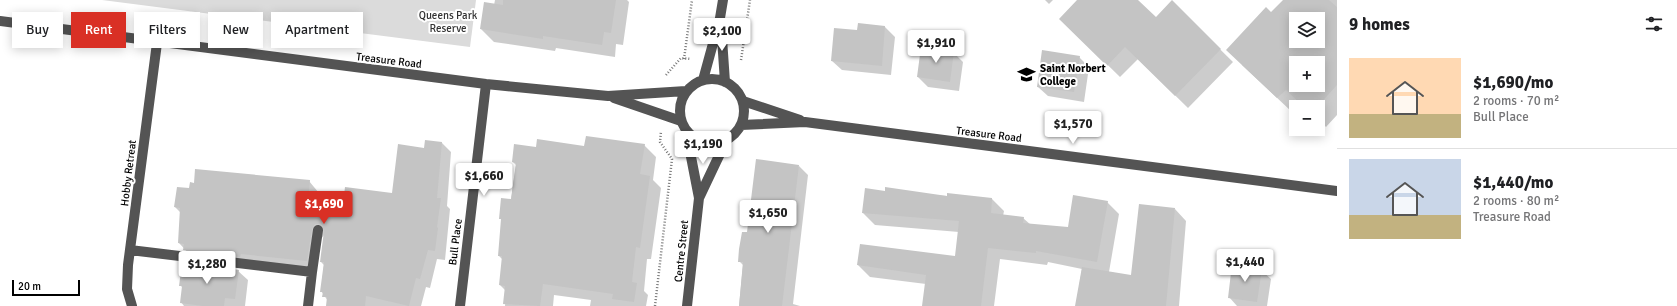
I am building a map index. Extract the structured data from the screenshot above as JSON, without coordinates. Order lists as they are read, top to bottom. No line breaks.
{"streets":{"street":["Treasure Road","Hobby Retreat","Bull Place","Centre Street"]},"crossings":[["Treasure Road","Bull Place"],["Treasure Road","Centre Street"]],"parks":["Queens Park Reserve"],"places":{"school or university":["Saint Norbert College"]},"scale_bar":"20 m","page":{"heading":"9 homes","map_buttons":["+","−"],"chip":["Buy","Rent","Filters","New","Apartment"],"price":["$2,100","$1,910","$1,570","$1,190","$1,660","$1,690","$1,650","$1,440","$1,280"],"list":[{"name":"$1,690/mo","note":"2 rooms · 70 m² · Bull Place"},{"name":"$1,440/mo","note":"2 rooms · 80 m² · Treasure Road"}],"scale":"20 m"}}
